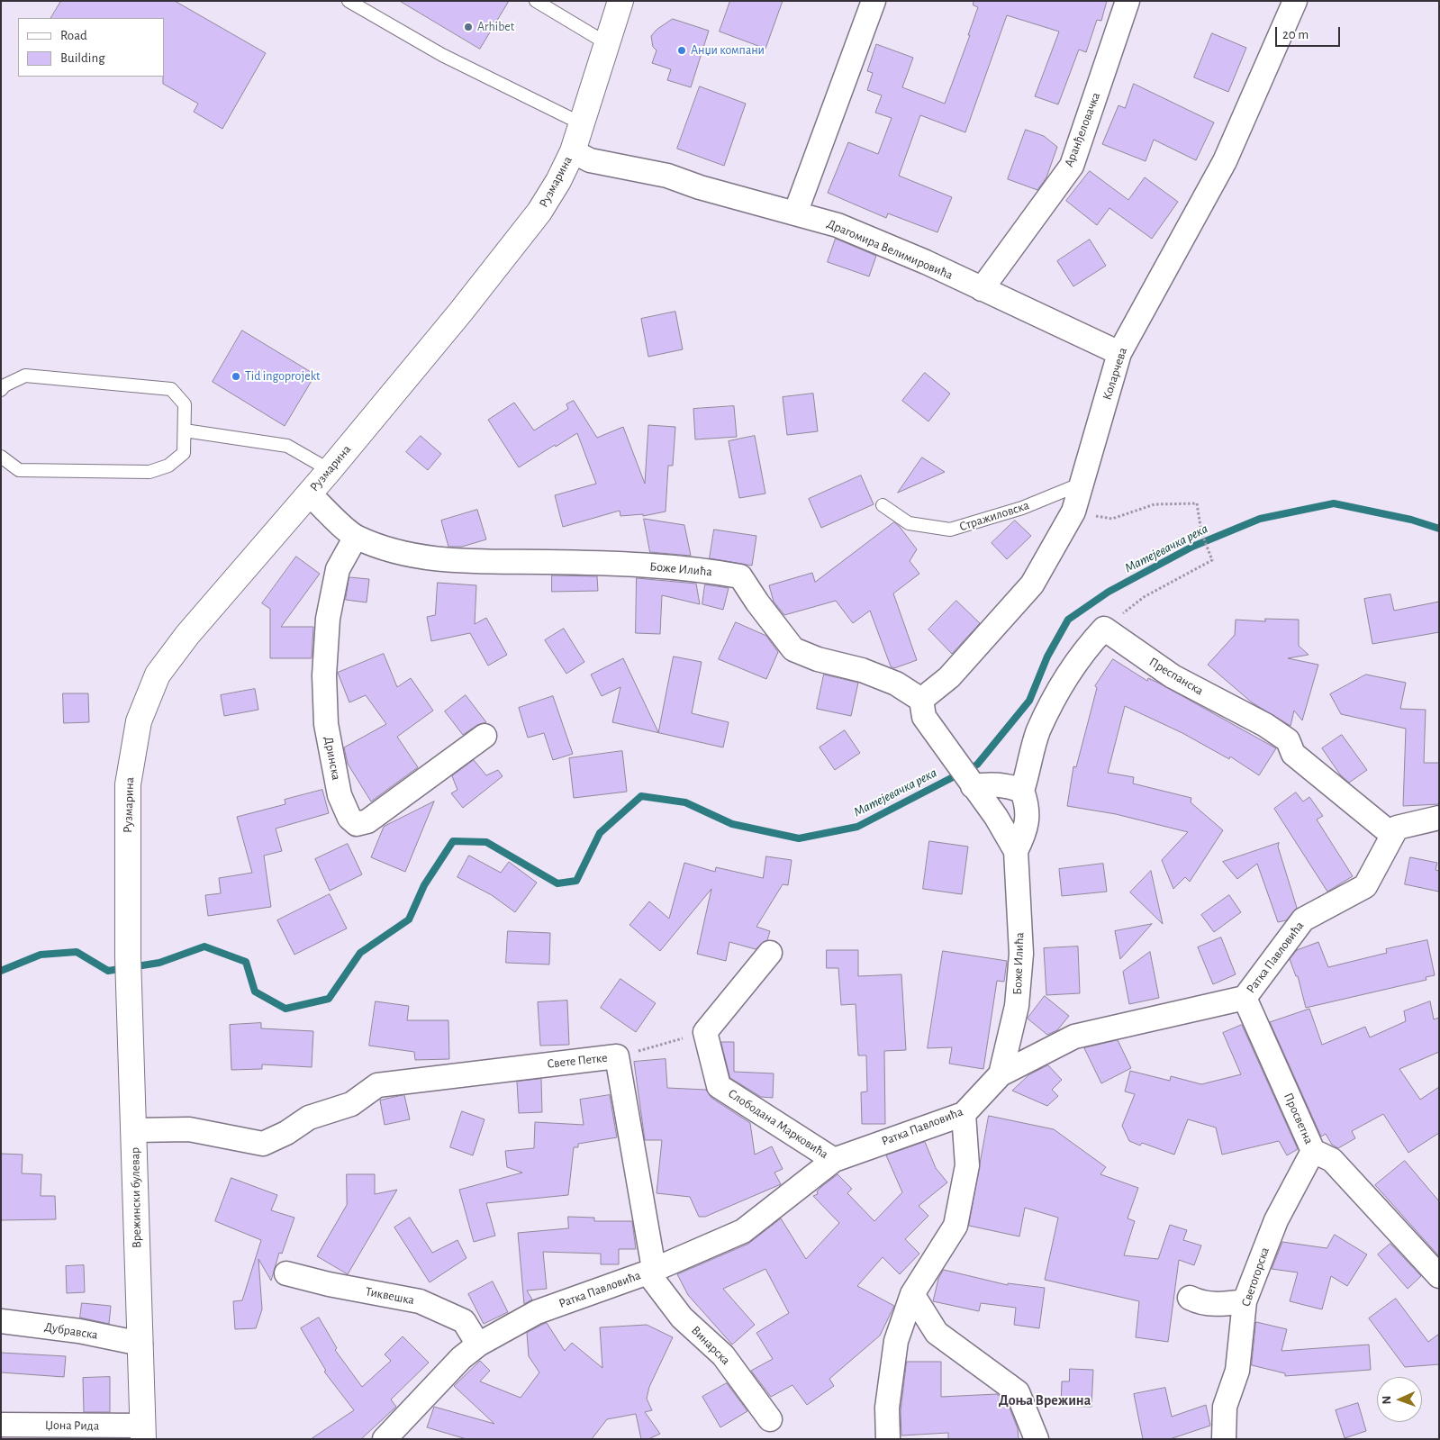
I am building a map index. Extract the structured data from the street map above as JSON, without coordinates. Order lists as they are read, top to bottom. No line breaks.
{"streets":{"main road":["Рузмарина","Врежински булевар"],"street":["Аранђеловачка","Драгомира Велимировића","Коларчева","Боже Илића","Преспанска","Дринска","Ратка Павловића","Свете Петке","Просветна","Слободана Марковића","Светогорска","Тиквешка","Дубравска","Винарска","Џона Рида"],"lane":["Стражиловска"]},"crossings":[["Аранђеловачка","Драгомира Велимировића"],["Рузмарина","Драгомира Велимировића"],["Рузмарина","Боже Илића"],["Рузмарина","Врежински булевар"],["Драгомира Велимировића","Коларчева"],["Коларчева","Стражиловска"],["Коларчева","Боже Илића"],["Боже Илића","Дринска"],["Боже Илића","Ратка Павловића"],["Преспанска","Ратка Павловића"],["Ратка Павловића","Свете Петке"],["Ратка Павловића","Просветна"],["Ратка Павловића","Слободана Марковића"],["Ратка Павловића","Тиквешка"],["Ратка Павловића","Винарска"],["Свете Петке","Врежински булевар"],["Свете Петке","Винарска"],["Просветна","Светогорска"],["Врежински булевар","Дубравска"],["Врежински булевар","Џона Рида"]],"districts":["Доња Врежина"],"water":["Матејевачка река"],"places":["Arhibet","Анџи компани","Tid ingoprojekt"],"legend":["Road","Building"],"scale_bar":"20 m","north":"left"}
